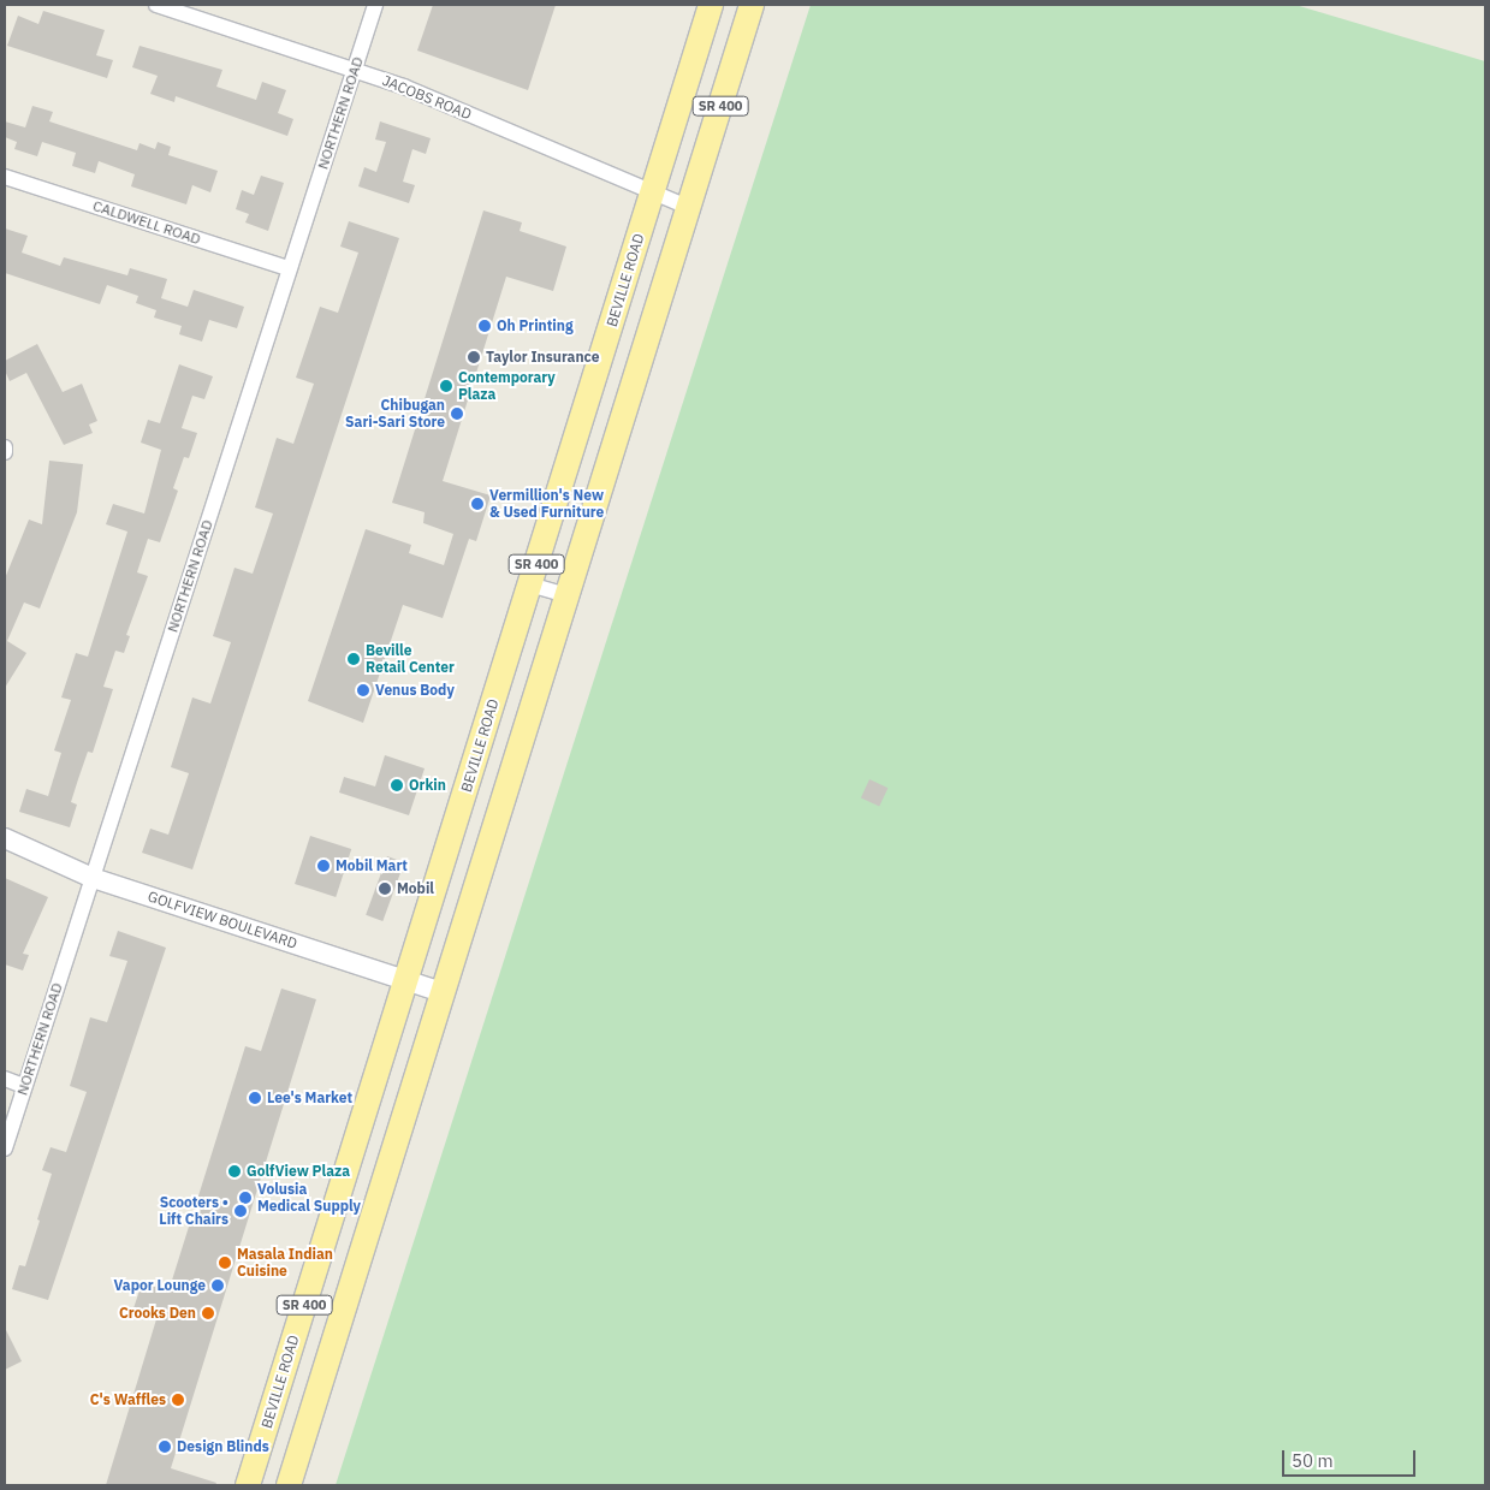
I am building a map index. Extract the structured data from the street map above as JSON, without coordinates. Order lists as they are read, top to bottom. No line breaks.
{"streets":{"main road":["SR 400","BEVILLE ROAD"],"street":["JACOBS ROAD","NORTHERN ROAD","CALDWELL ROAD","GOLFVIEW BOULEVARD"]},"crossings":[["JACOBS ROAD","SR 400"],["JACOBS ROAD","NORTHERN ROAD"],["JACOBS ROAD","BEVILLE ROAD"],["SR 400","GOLFVIEW BOULEVARD"],["NORTHERN ROAD","CALDWELL ROAD"],["NORTHERN ROAD","GOLFVIEW BOULEVARD"],["BEVILLE ROAD","GOLFVIEW BOULEVARD"]],"places":["Oh Printing","Taylor Insurance","Contemporary Plaza","Chibugan Sari-Sari Store","Vermillion's New & Used Furniture","Beville Retail Center","Venus Body","Orkin","Mobil Mart","Mobil","Lee's Market","GolfView Plaza","Volusia Medical Supply","Scooters • Lift Chairs","Masala Indian Cuisine","Vapor Lounge","Crooks Den","C's Waffles","Design Blinds"],"scale_bar":"50 m"}
